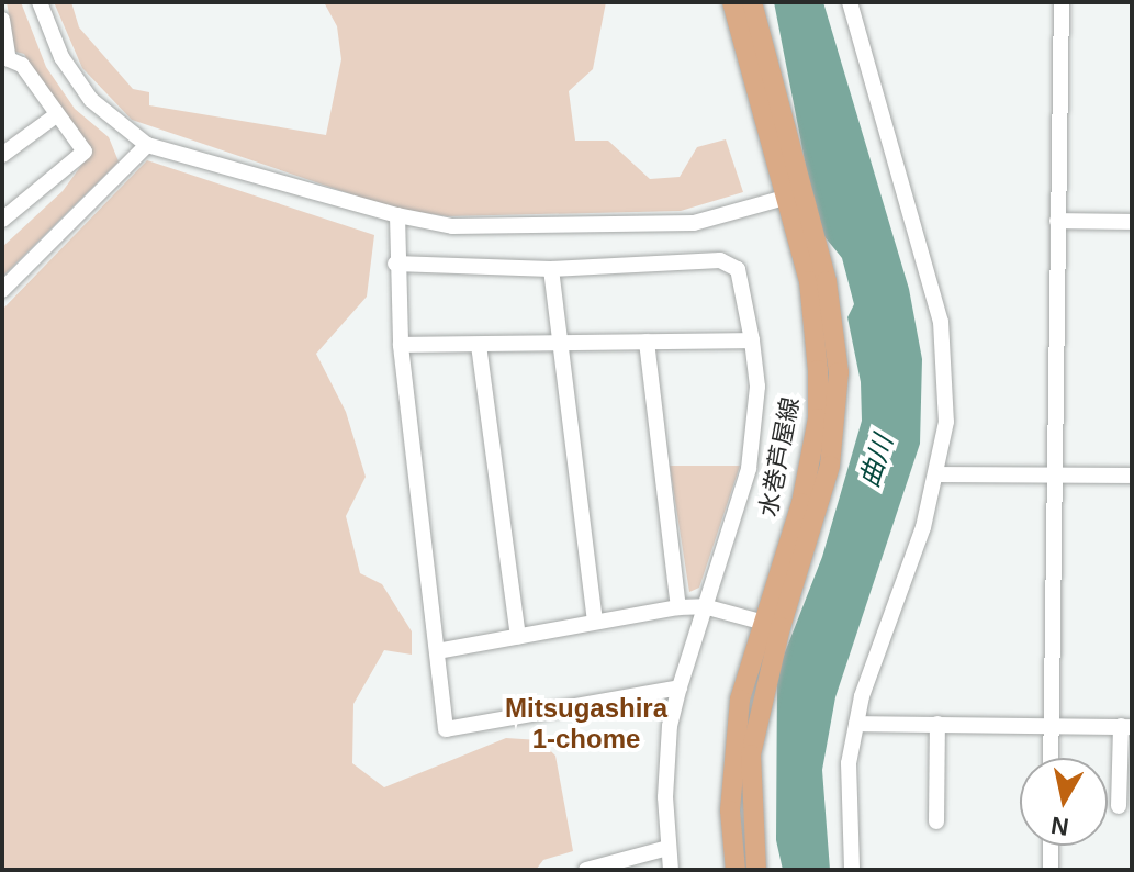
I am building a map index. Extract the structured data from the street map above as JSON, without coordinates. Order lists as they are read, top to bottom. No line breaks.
{"streets":{"main road":["水巻芦屋線"]},"districts":["Mitsugashira 1-chome"],"water":["曲川"],"north":"bottom"}
